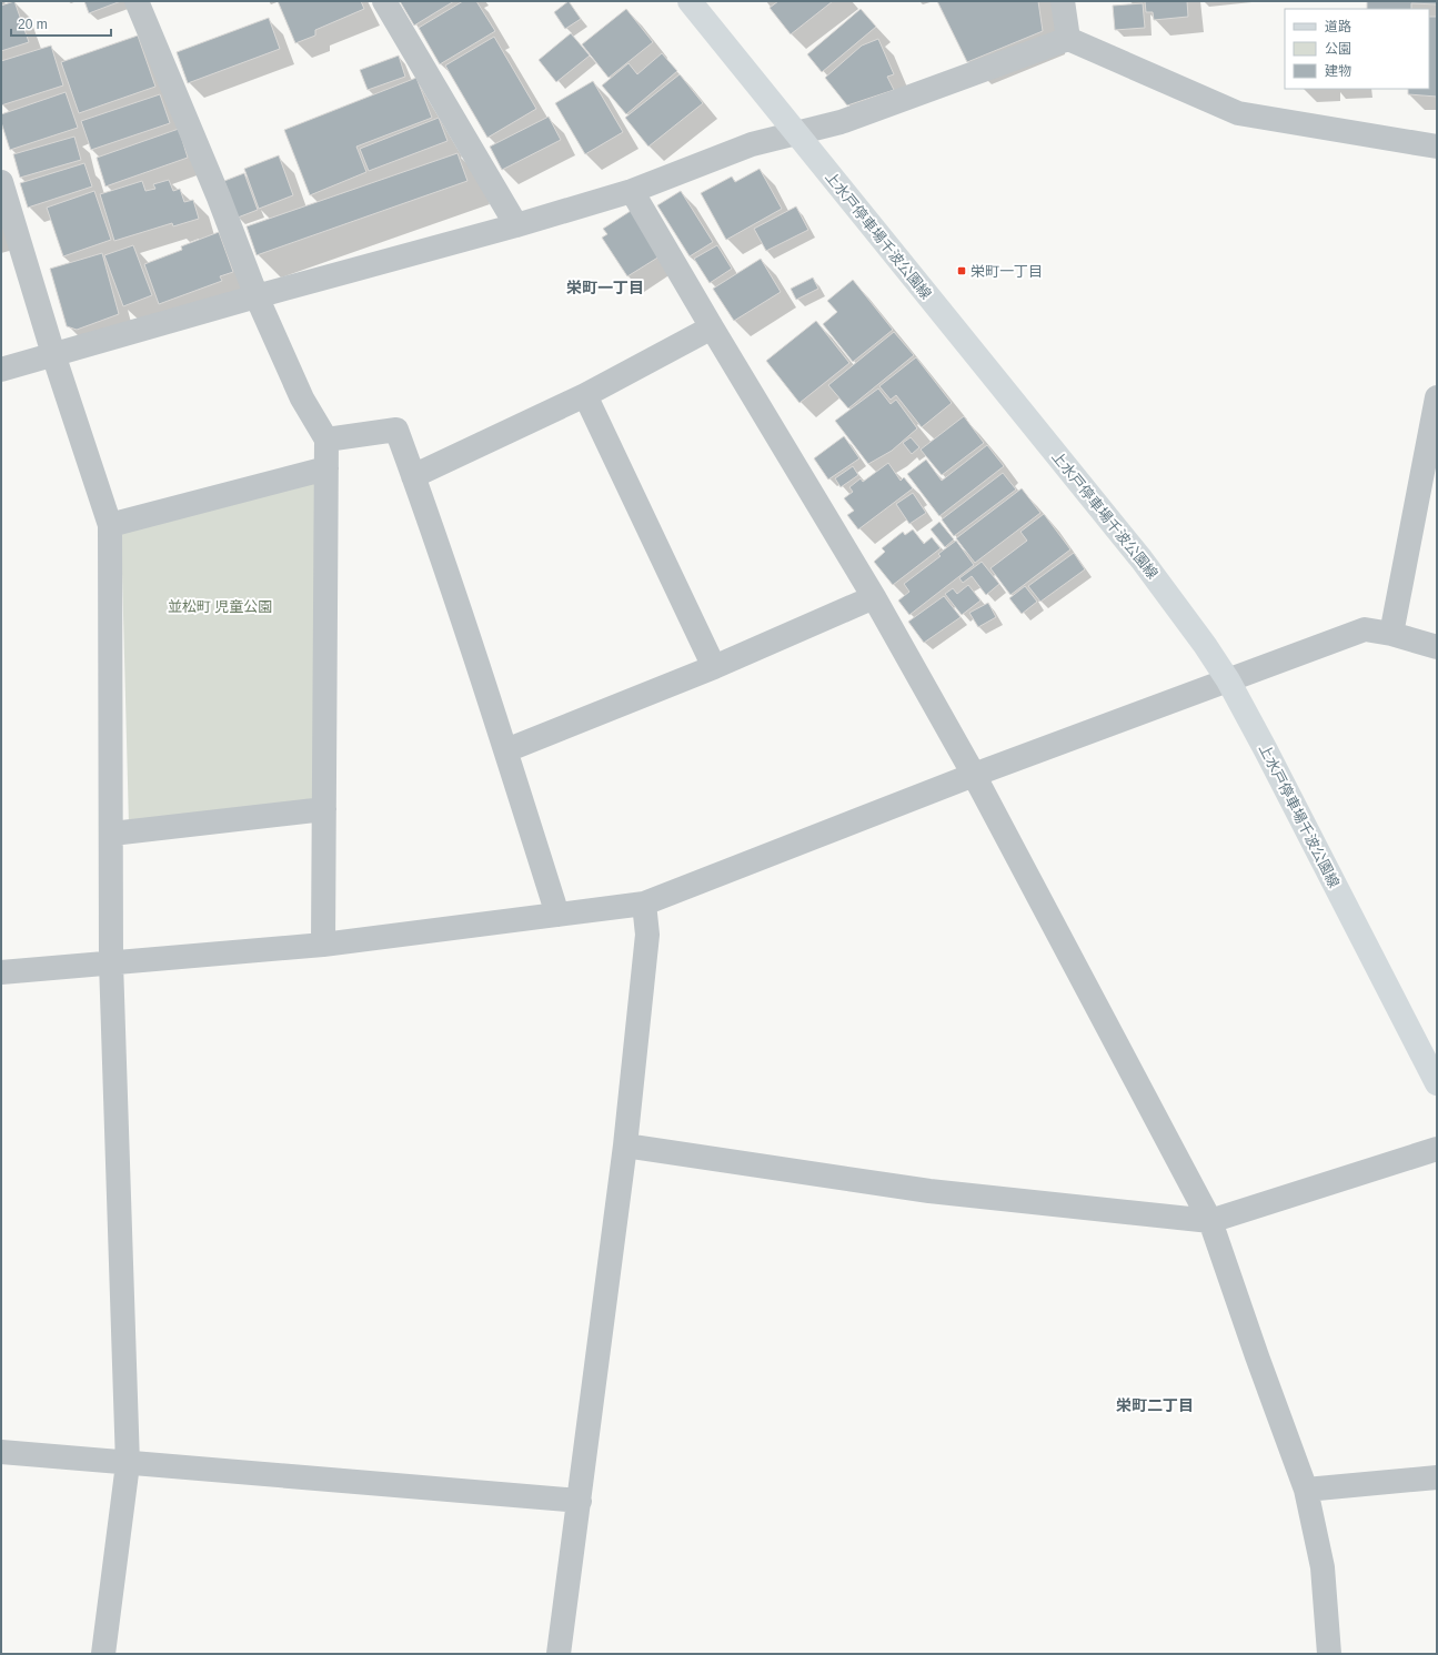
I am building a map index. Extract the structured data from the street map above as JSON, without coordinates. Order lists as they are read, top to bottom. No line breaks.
{"streets":{"main road":["上水戸停車場千波公園線"]},"districts":["栄町一丁目","栄町二丁目"],"parks":["並松町 児童公園"],"places":{"transit":["栄町一丁目"]},"legend":["道路","公園","建物"],"scale_bar":"20 m"}
